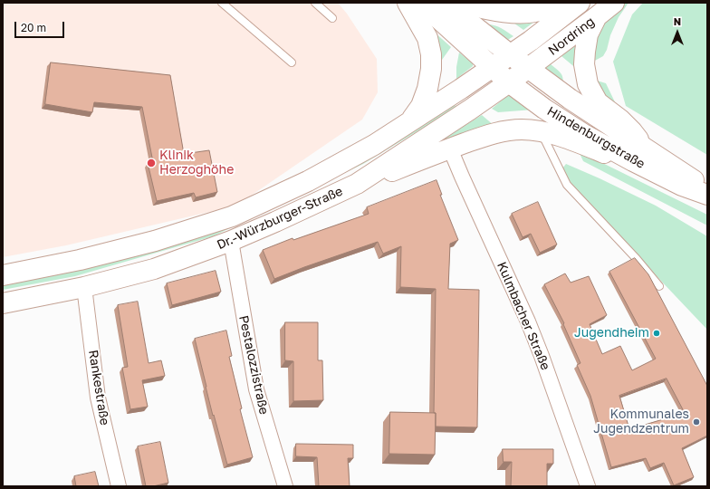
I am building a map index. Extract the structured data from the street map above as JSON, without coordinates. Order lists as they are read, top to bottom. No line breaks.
{"streets":{"main road":["Nordring","Hindenburgstraße","Dr.-Würzburger-Straße"],"street":["Kulmbacher Straße","Pestalozzistraße","Rankestraße"]},"crossings":[["Nordring","Hindenburgstraße"],["Nordring","Dr.-Würzburger-Straße"],["Hindenburgstraße","Dr.-Würzburger-Straße"],["Dr.-Würzburger-Straße","Pestalozzistraße"],["Dr.-Würzburger-Straße","Rankestraße"]],"places":["Klinik Herzoghöhe","Jugendheim","Kommunales Jugendzentrum"],"scale_bar":"20 m","north":"top"}
